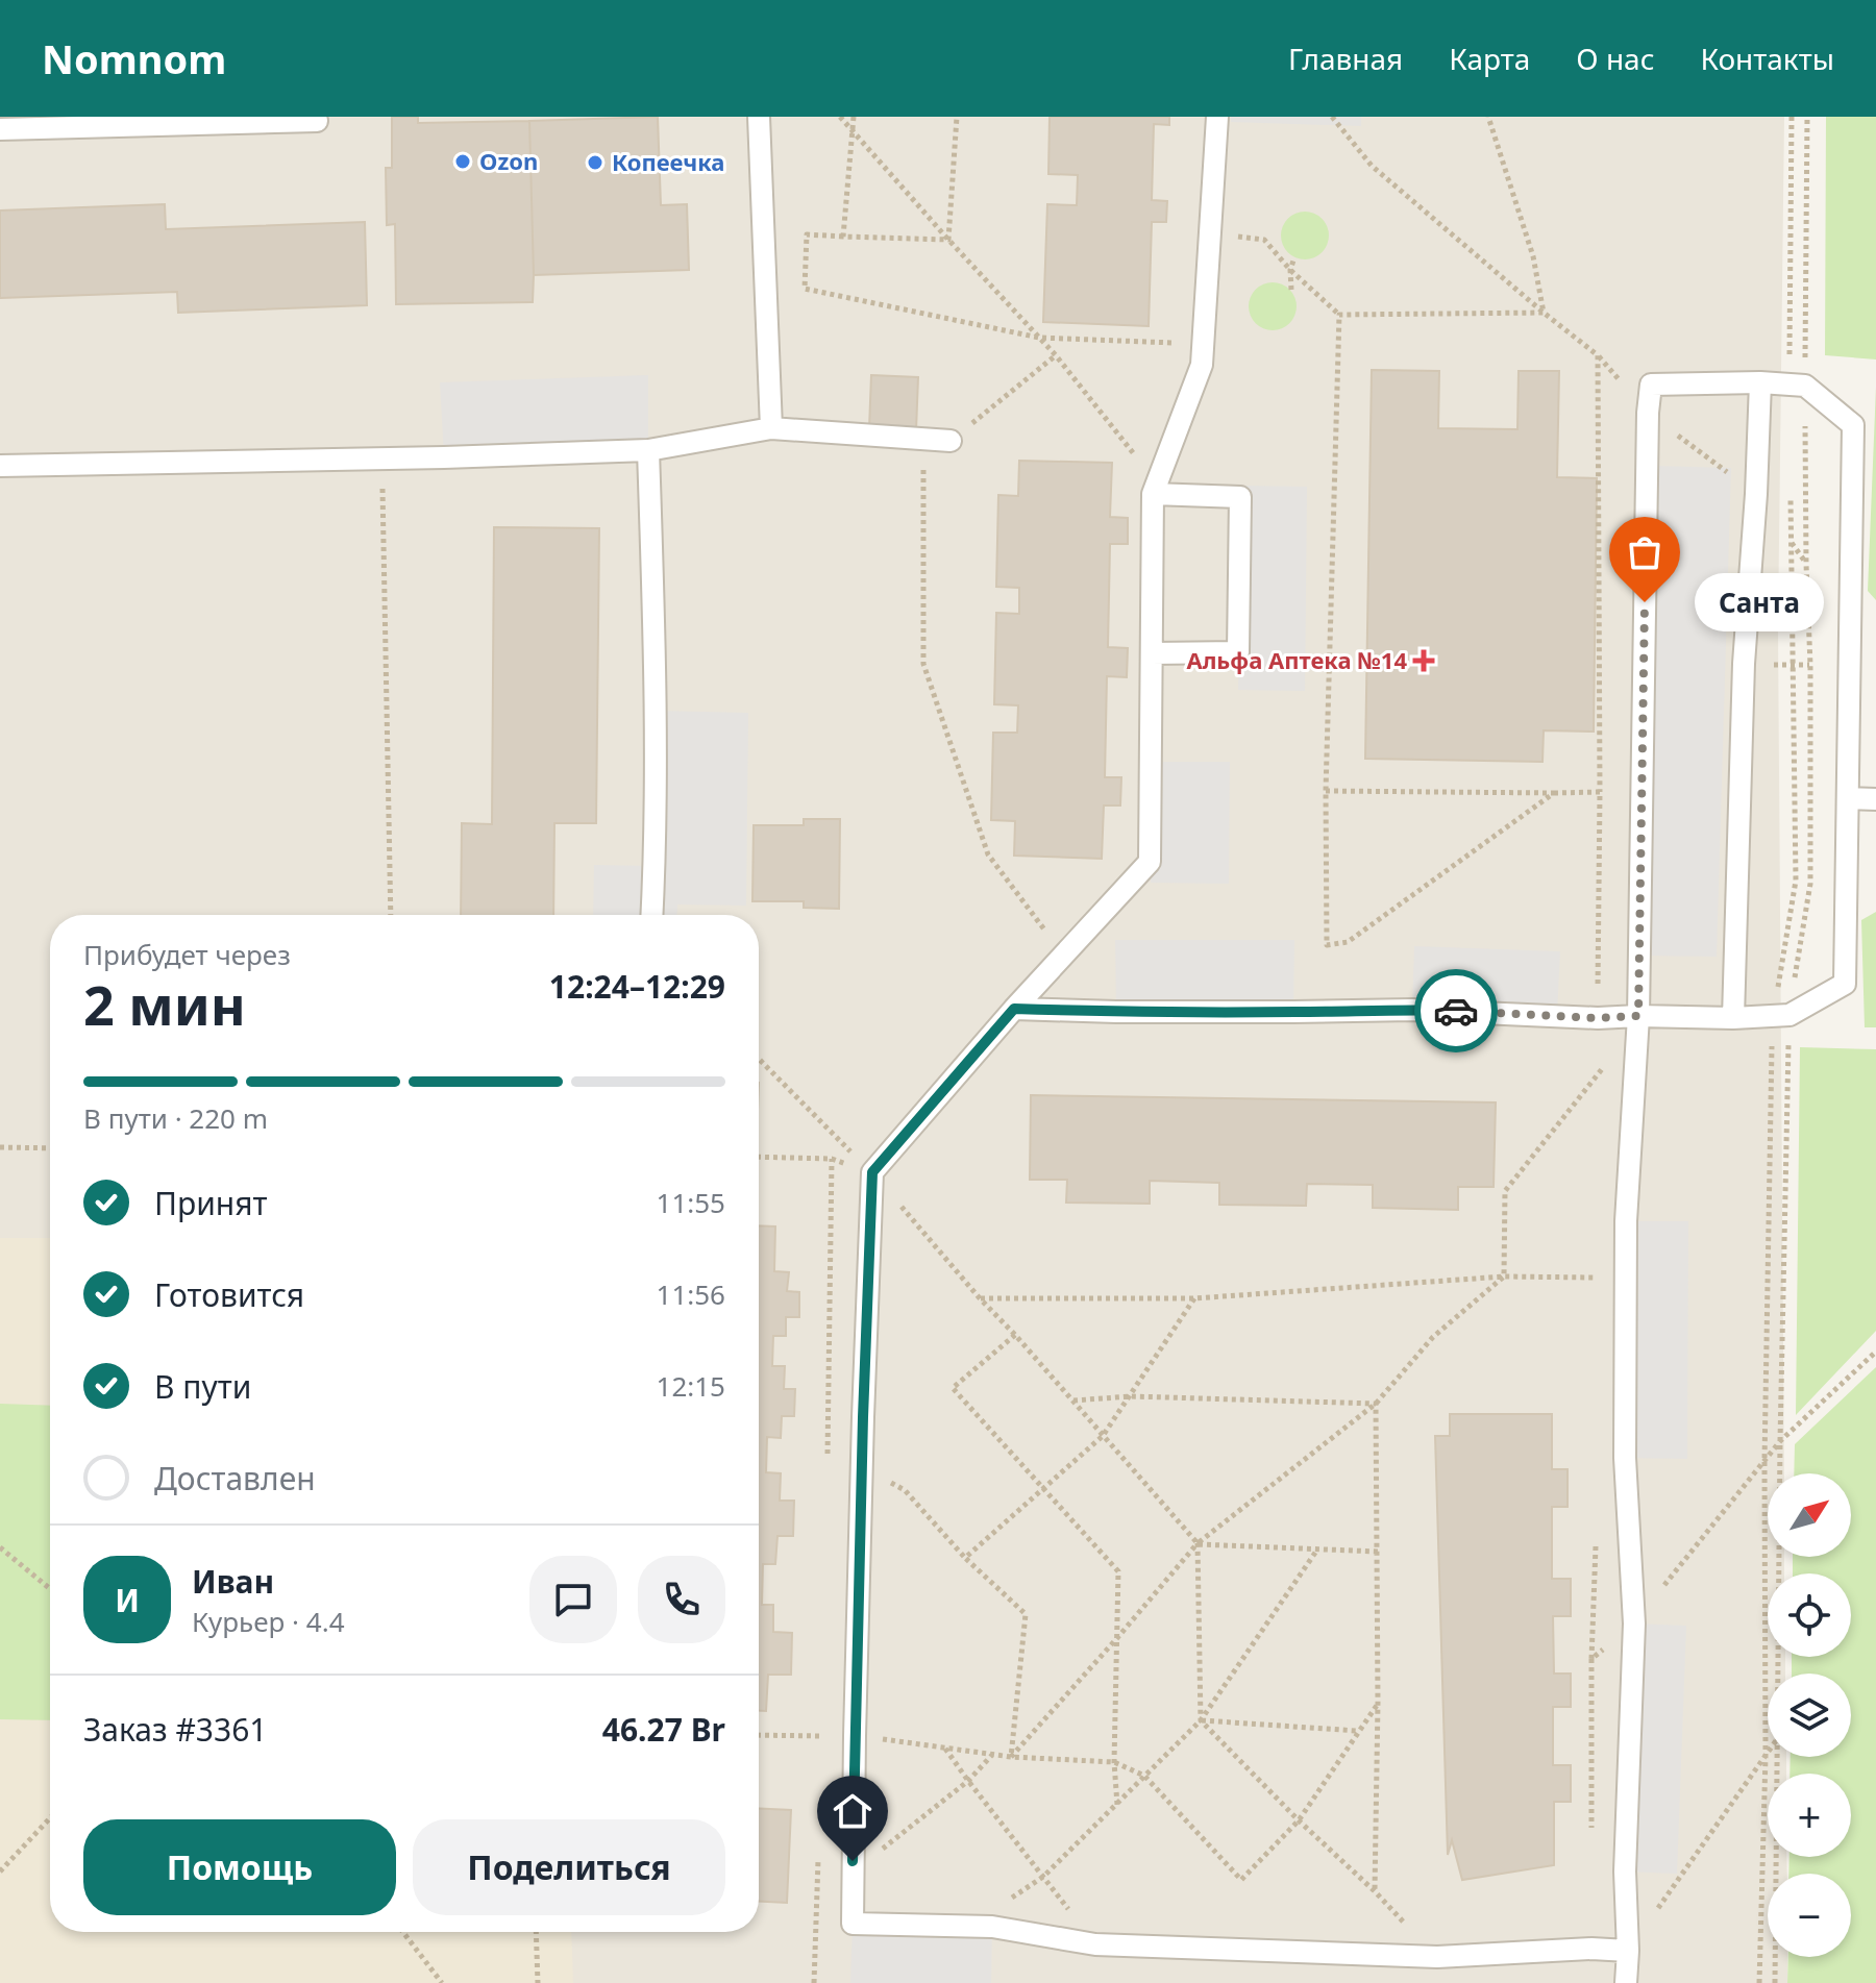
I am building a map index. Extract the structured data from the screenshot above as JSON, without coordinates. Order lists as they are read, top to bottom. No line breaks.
{"places":{"other":["Ozon","Копеечка","Санта"],"health":["Альфа Аптека №14"]},"north":"top right","page":{"header":"Nomnom","nav":["Главная","Карта","О нас","Контакты"],"bubble":"Санта","heading":["2 мин","Прибудет через","12:24–12:29"],"panel":["Иван","Курьер · 4.4","Заказ #3361","46.27 Br"],"bar":"В пути · 220 m","list":[["Принят","11:55"],["Готовится","11:56"],["В пути","12:15"],"Доставлен"],"map_buttons":["+","−"],"round":"И","buttons":["Помощь","Поделиться"]}}
